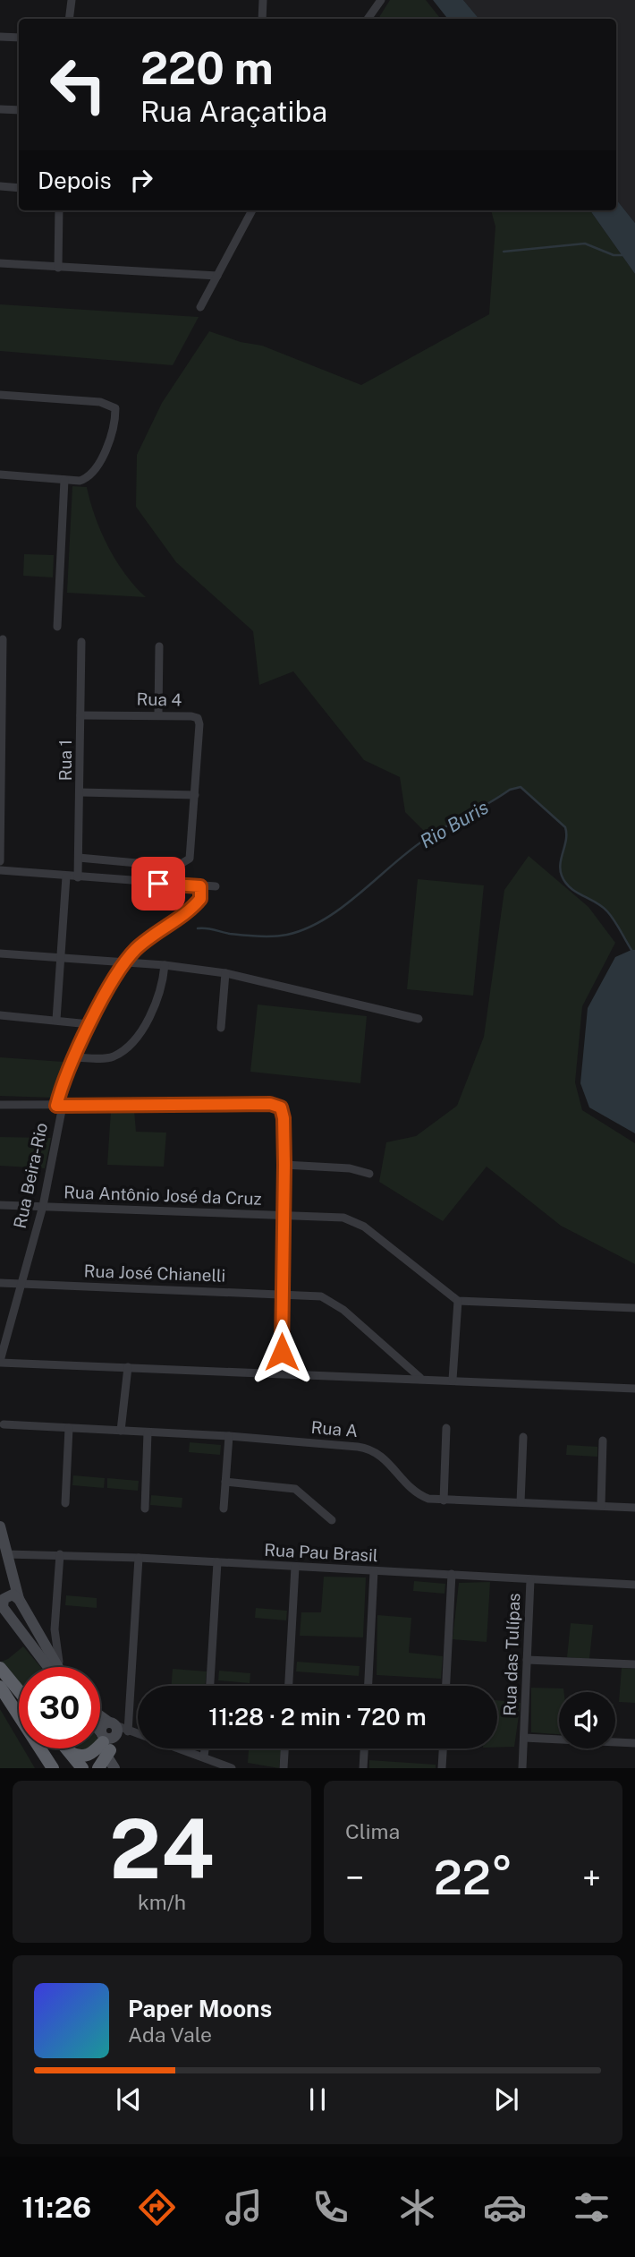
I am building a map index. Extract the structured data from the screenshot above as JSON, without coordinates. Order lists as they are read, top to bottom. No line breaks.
{"streets":{"street":["Rua 4","Rua 1","Rua Beira-Rio","Rua Antônio José da Cruz","Rua José Chianelli","Rua A","Rua Pau Brasil","Rua das Tulípas"]},"crossings":[["Rua 4","Rua 1"],["Rua Beira-Rio","Rua Antônio José da Cruz"],["Rua Beira-Rio","Rua José Chianelli"],["Rua Pau Brasil","Rua das Tulípas"]],"water":["Rio Buris"],"page":{"turn":["220 m","Rua Araçatiba"],"then":"Depois","limit":"30","trip":"11:28 · 2 min · 720 m","tile":[["24","km/h"],"Clima"],"heat":["−","22°","+"],"song":["Paper Moons","Ada Vale"],"tabs":"11:26"}}
